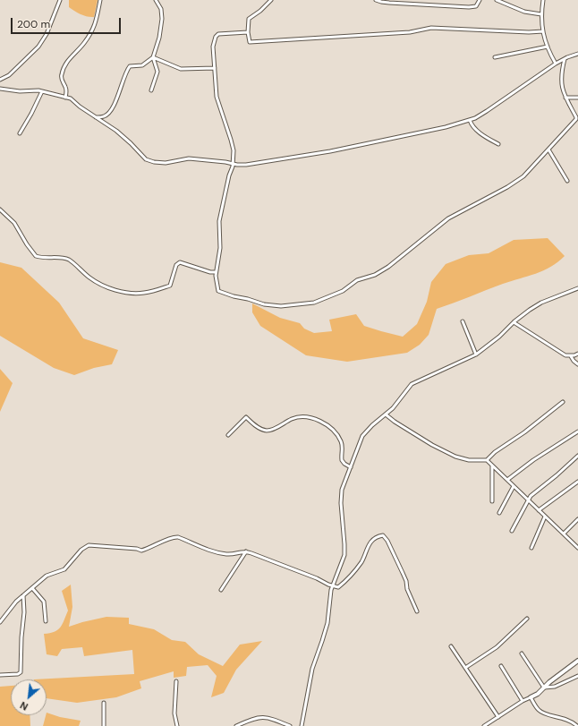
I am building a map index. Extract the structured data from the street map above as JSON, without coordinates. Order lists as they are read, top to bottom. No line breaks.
{"scale_bar":"200 m","north":"bottom left"}
